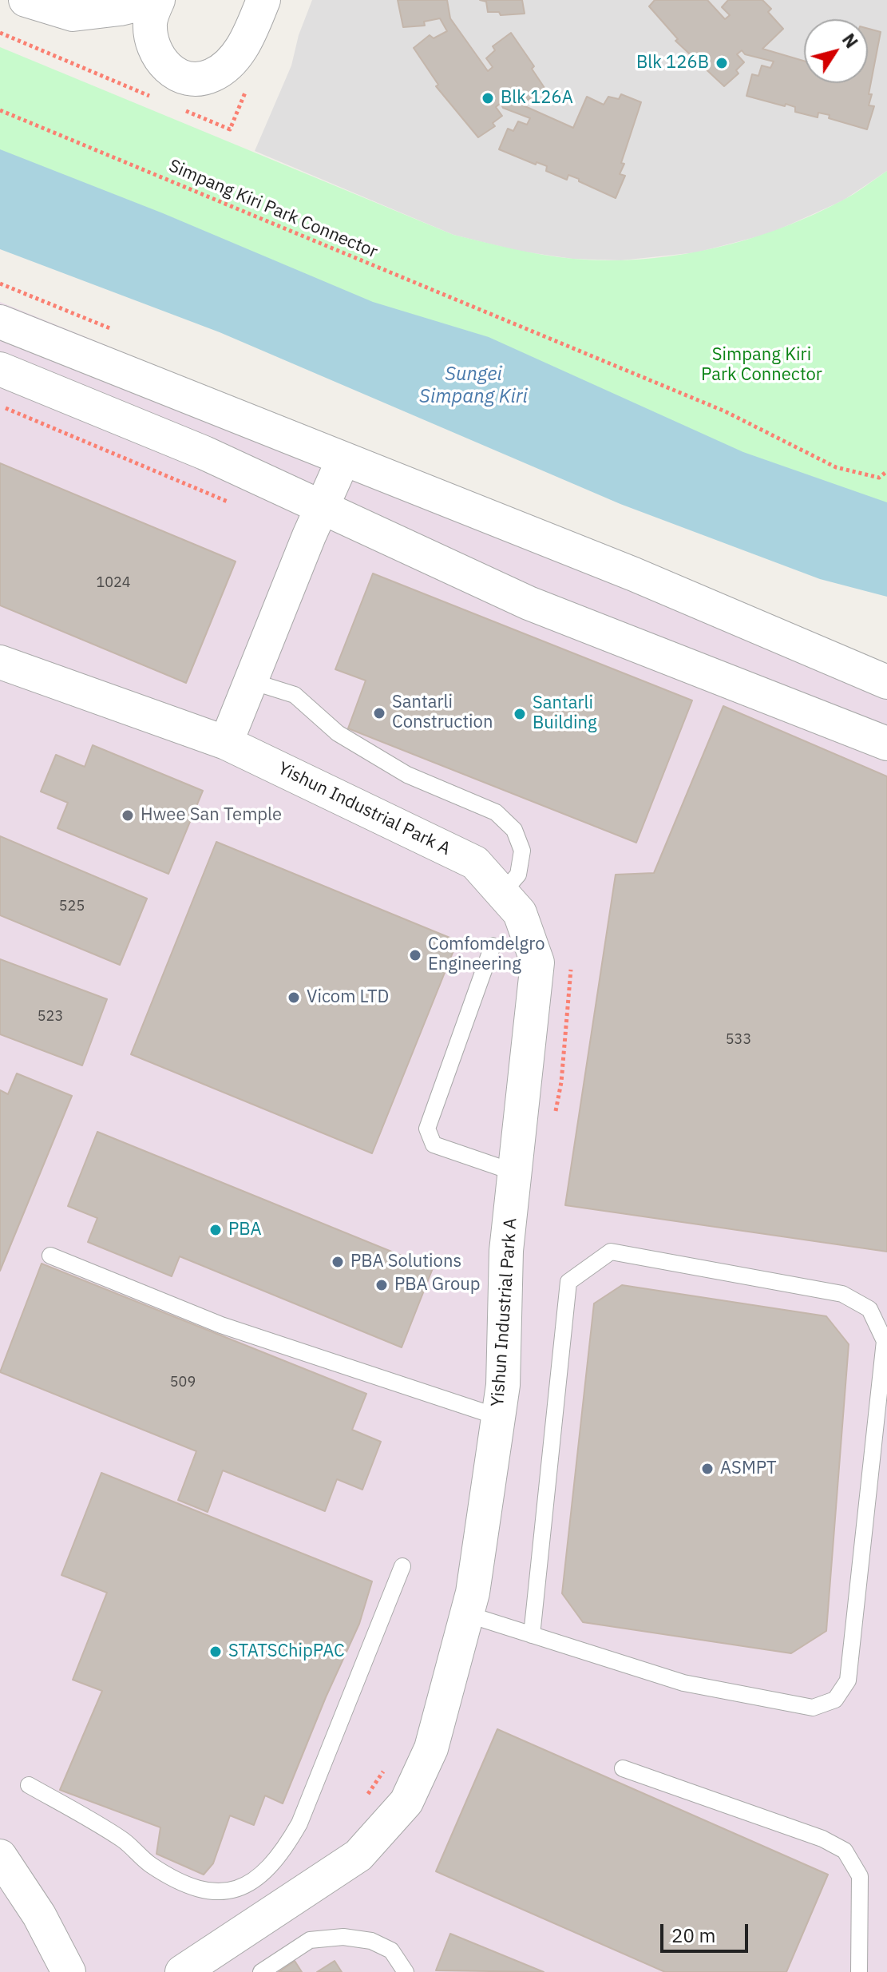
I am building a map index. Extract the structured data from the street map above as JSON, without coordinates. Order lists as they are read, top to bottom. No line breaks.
{"streets":{"street":["Yishun Industrial Park A"],"path":["Simpang Kiri Park Connector"]},"water":["Sungei Simpang Kiri"],"parks":["Simpang Kiri Park Connector"],"places":["Blk 126B","Blk 126A","Santarli Construction","Santarli Building","Hwee San Temple","Comfomdelgro Engineering","Vicom LTD","PBA","PBA Solutions","PBA Group","ASMPT","STATSChipPAC"],"house_numbers":["1024","525","523","533","509"],"scale_bar":"20 m","north":"top right"}
